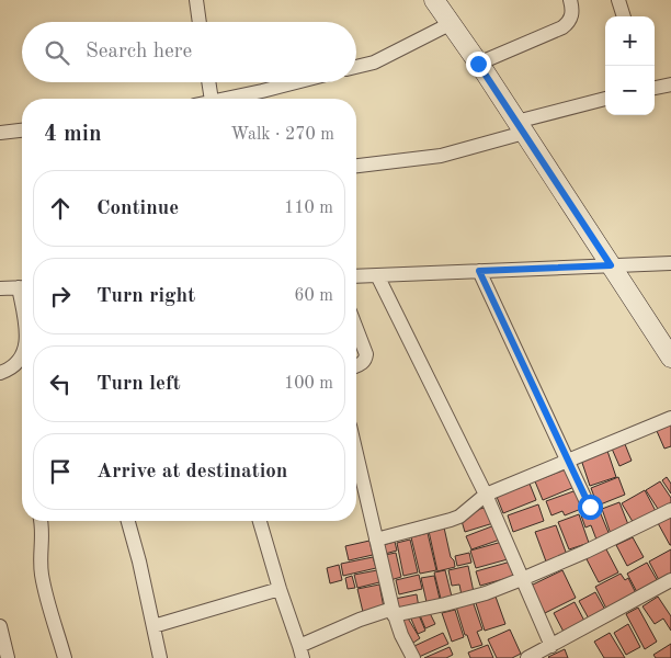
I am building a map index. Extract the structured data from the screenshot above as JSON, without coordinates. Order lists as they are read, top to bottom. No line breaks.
{"page":{"map_buttons":["+","−"],"search":"Search here","heading":["4 min","Walk · 270 m"],"list":[["Continue","110 m"],["Turn right","60 m"],["Turn left","100 m"],"Arrive at destination"]}}
